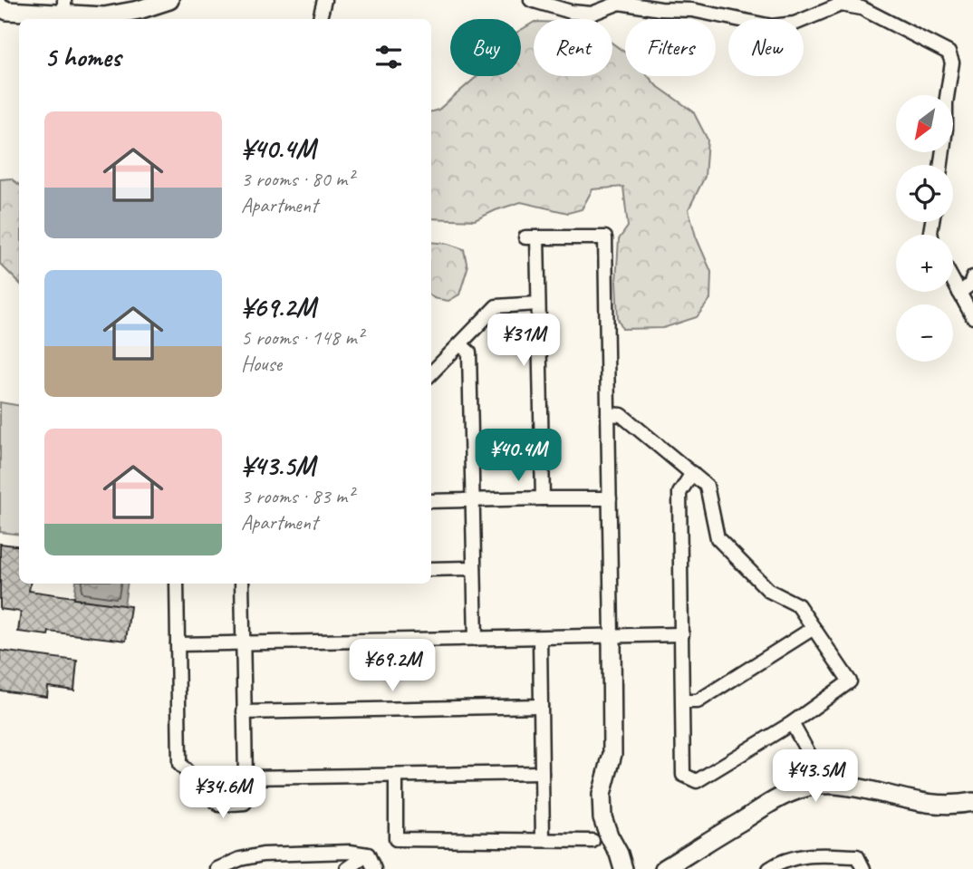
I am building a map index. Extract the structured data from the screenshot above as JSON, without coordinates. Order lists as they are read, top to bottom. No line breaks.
{"north":"bottom left","page":{"chip":["Buy","Rent","Filters","New"],"heading":"5 homes","map_buttons":["+","−"],"list":[{"name":"¥40.4M","note":"3 rooms · 80 m² · Apartment"},{"name":"¥69.2M","note":"5 rooms · 148 m² · House"},{"name":"¥43.5M","note":"3 rooms · 83 m² · Apartment"}],"price":["¥31M","¥40.4M","¥69.2M","¥43.5M","¥34.6M"]}}
